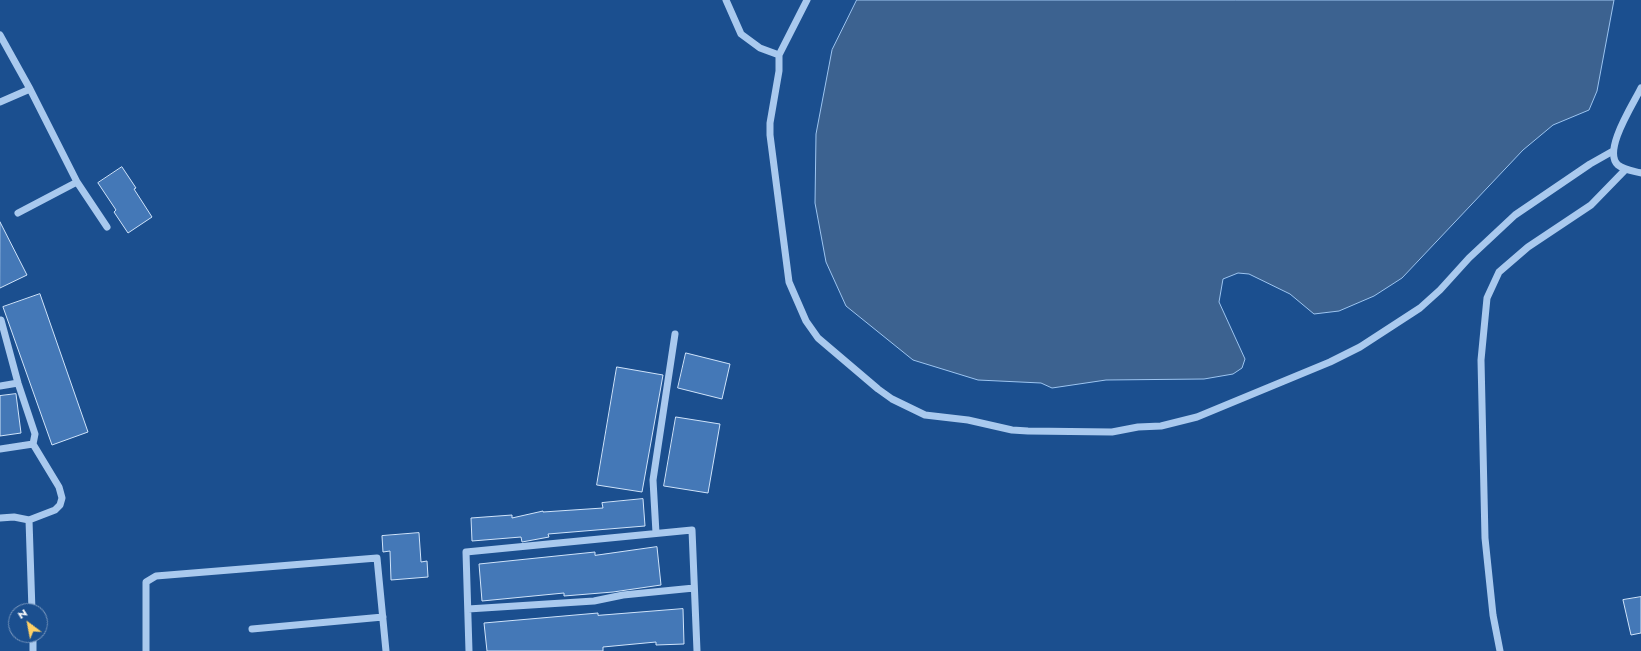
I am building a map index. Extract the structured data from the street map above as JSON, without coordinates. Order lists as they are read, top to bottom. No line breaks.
{"north":"top left"}
